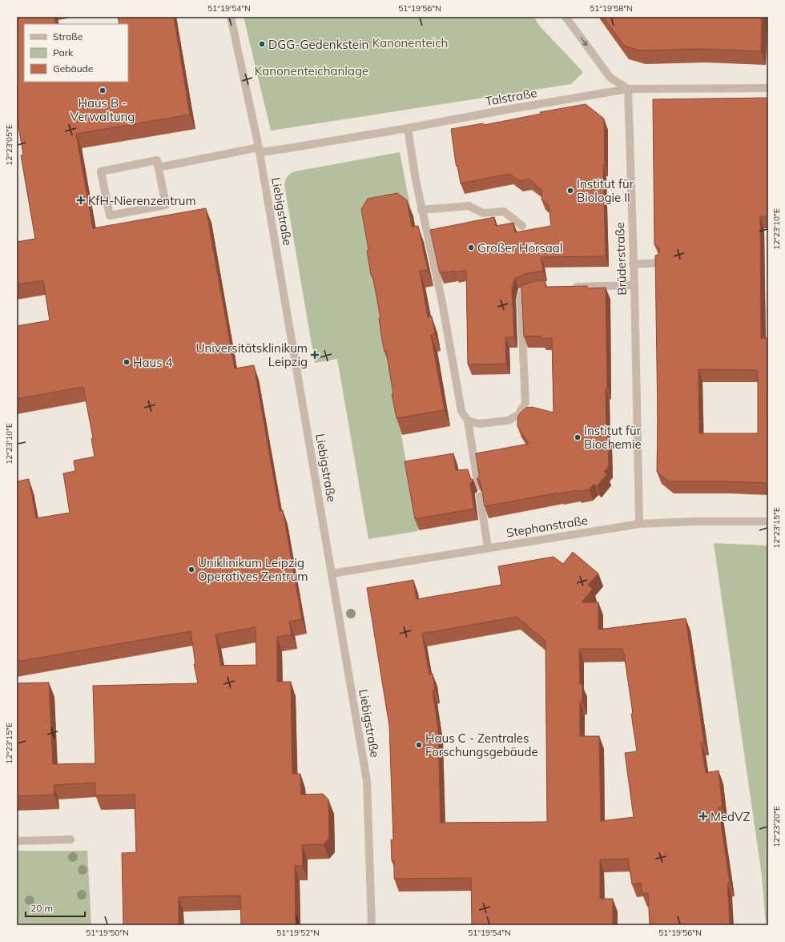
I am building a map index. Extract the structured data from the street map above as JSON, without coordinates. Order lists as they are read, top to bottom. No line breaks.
{"streets":{"street":["Talstraße","Liebigstraße","Brüderstraße","Stephanstraße"]},"crossings":[["Talstraße","Liebigstraße"],["Talstraße","Brüderstraße"],["Liebigstraße","Stephanstraße"],["Brüderstraße","Stephanstraße"]],"parks":["Kanonenteich","Kanonenteichanlage"],"places":{"other":["DGG-Gedenkstein","Haus B - Verwaltung","Institut für Biologie II","Großer Hörsaal","Haus 4","Institut für Biochemie","Uniklinikum Leipzig Operatives Zentrum","Haus C - Zentrales Forschungsgebäude"],"health":["KfH-Nierenzentrum","Universitätsklinikum Leipzig","MedVZ"]},"legend":["Straße","Park","Gebäude"],"scale_bar":"20 m","coordinates":["51°19'54\"N","51°19'56\"N","51°19'58\"N","12°23'05\"E","12°23'10\"E","12°23'15\"E","12°23'20\"E","51°19'50\"N","51°19'52\"N"]}
